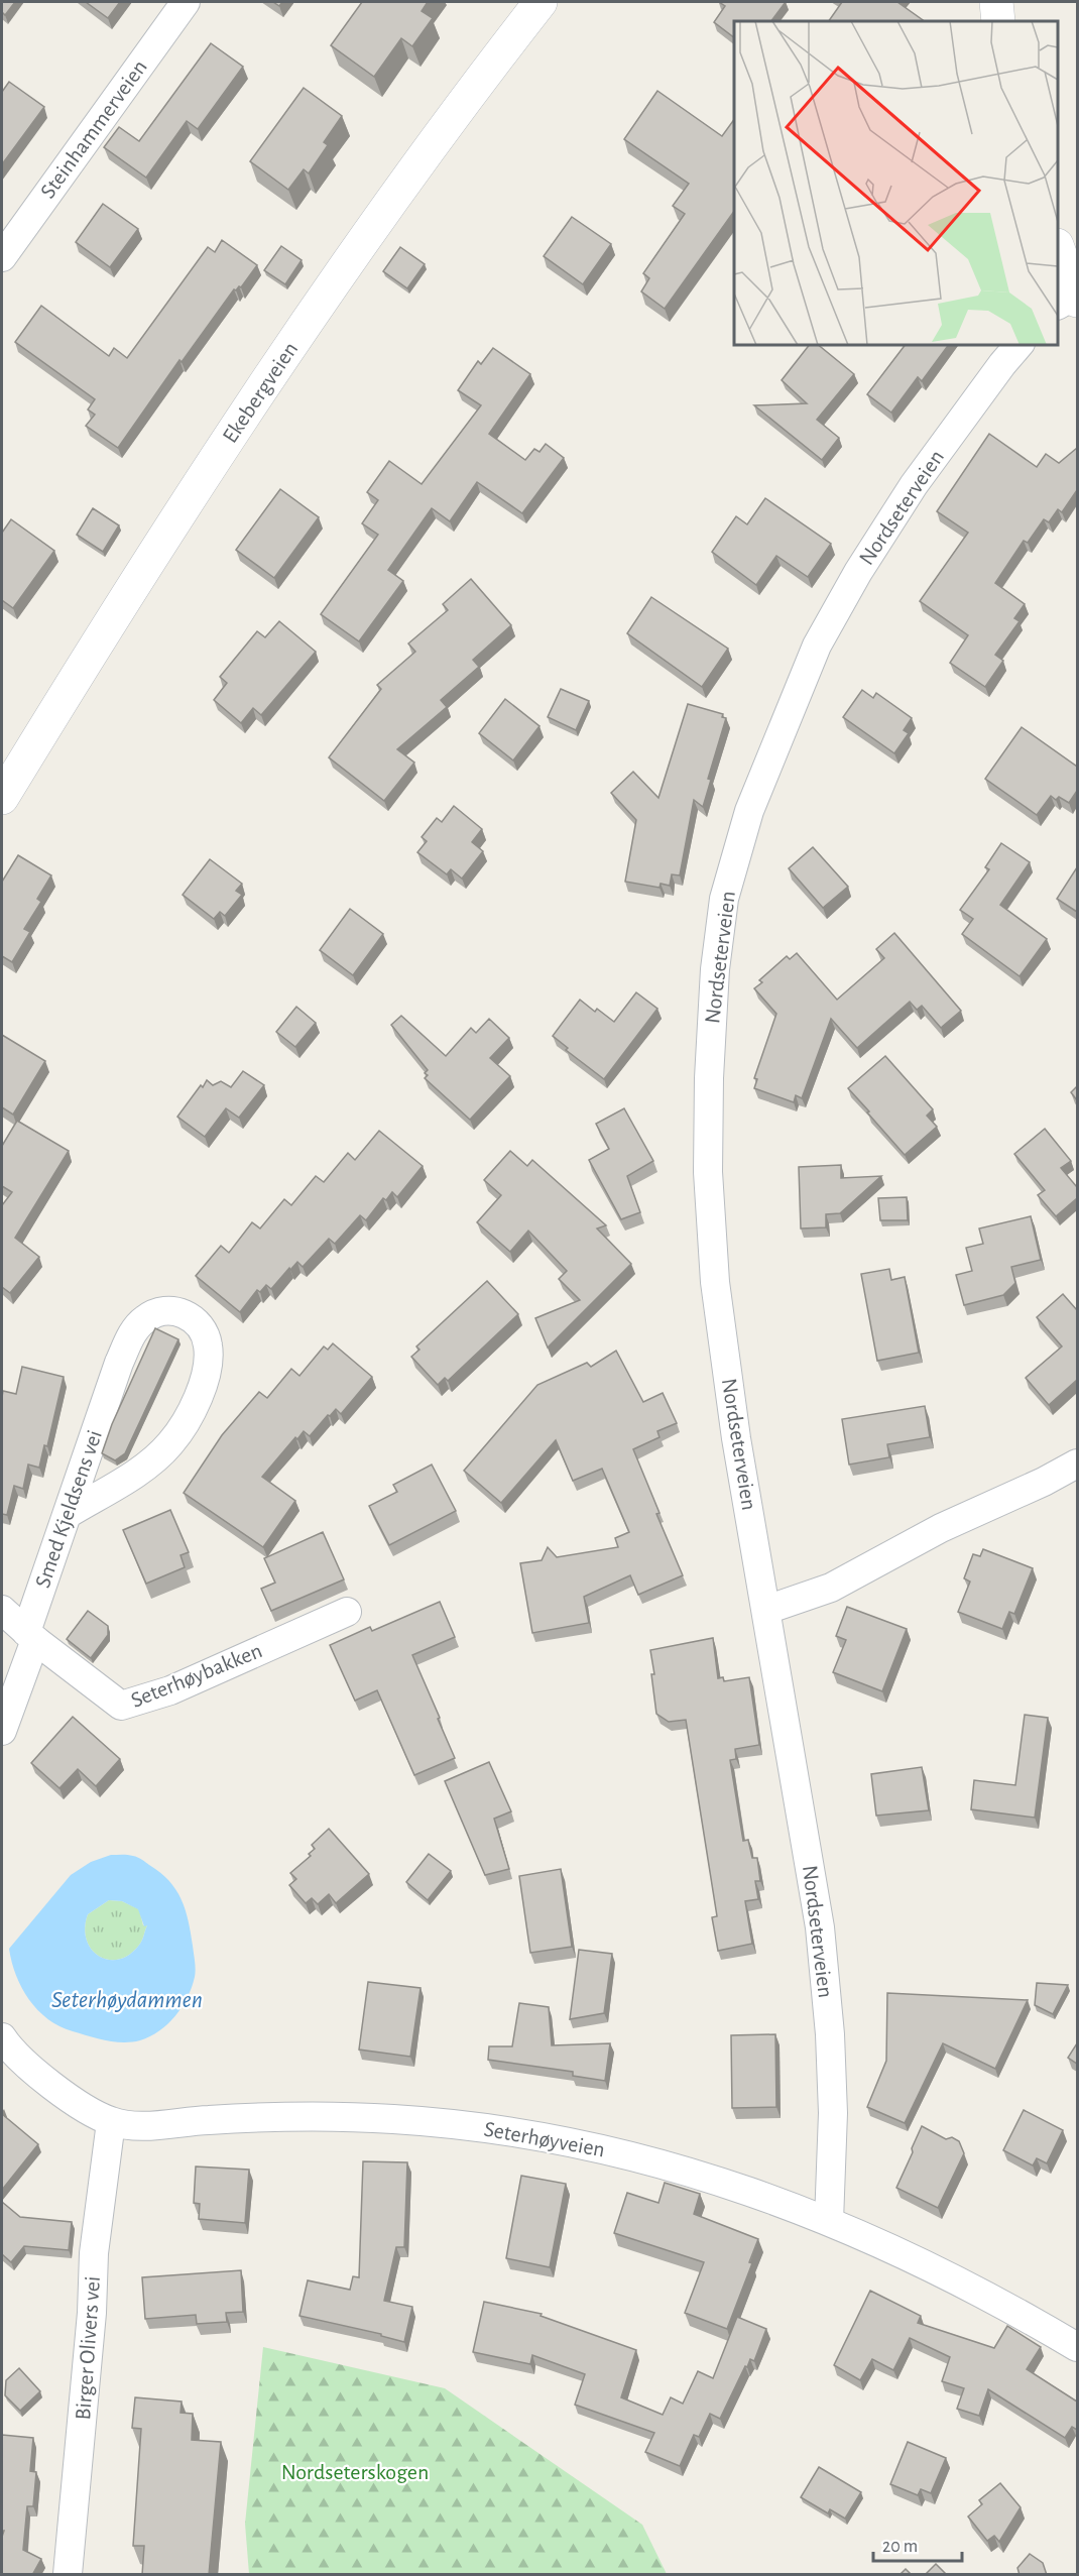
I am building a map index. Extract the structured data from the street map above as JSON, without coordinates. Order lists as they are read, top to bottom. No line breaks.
{"streets":{"main road":["Ekebergveien"],"street":["Steinhammerveien","Nordseterveien","Smed Kjeldsens vei","Seterhøybakken","Seterhøyveien","Birger Olivers vei"]},"crossings":[["Nordseterveien","Seterhøyveien"],["Smed Kjeldsens vei","Seterhøybakken"],["Seterhøyveien","Birger Olivers vei"]],"water":["Seterhøydammen"],"parks":["Nordseterskogen"],"scale_bar":"20 m"}
